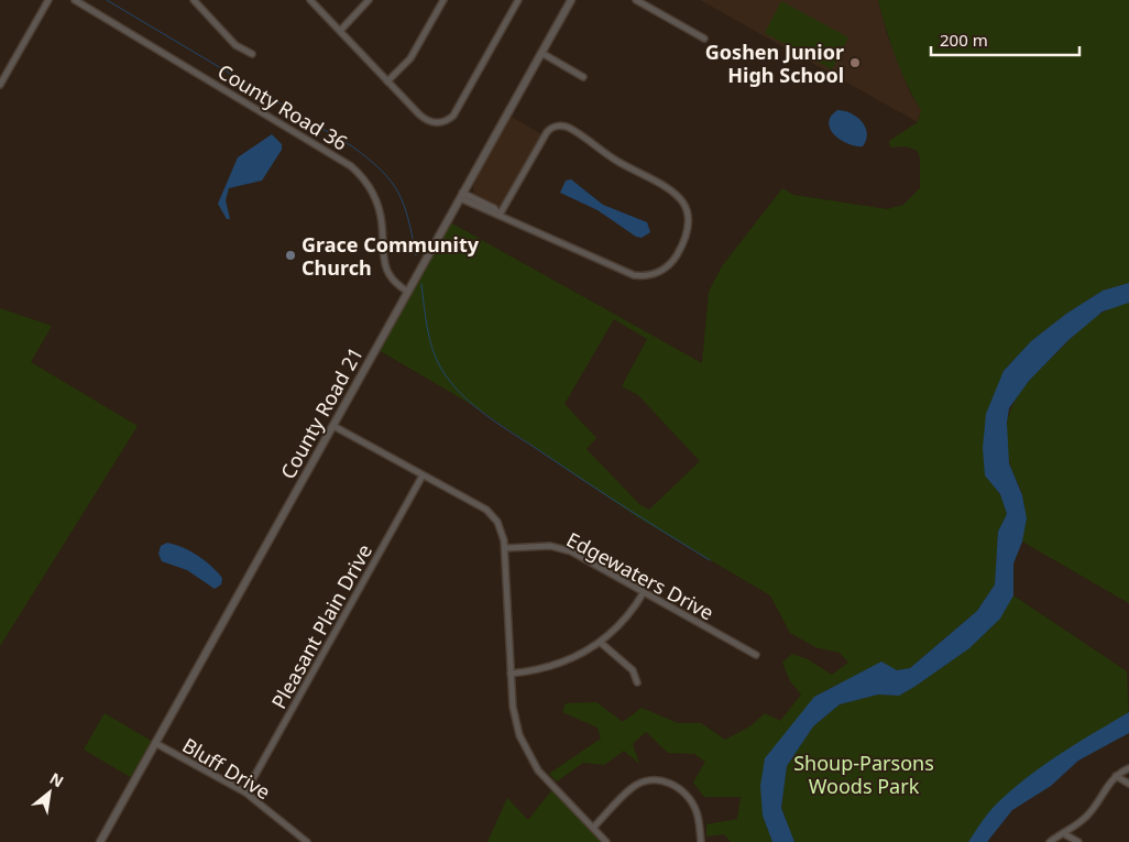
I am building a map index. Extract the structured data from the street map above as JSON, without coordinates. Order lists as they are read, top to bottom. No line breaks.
{"streets":{"street":["County Road 36","County Road 21","Edgewaters Drive","Pleasant Plain Drive","Bluff Drive"]},"crossings":[["County Road 36","County Road 21"],["County Road 21","Bluff Drive"],["Pleasant Plain Drive","Bluff Drive"]],"parks":["Shoup-Parsons Woods Park"],"places":["Goshen Junior High School","Grace Community Church"],"scale_bar":"200 m","north":"top right"}
